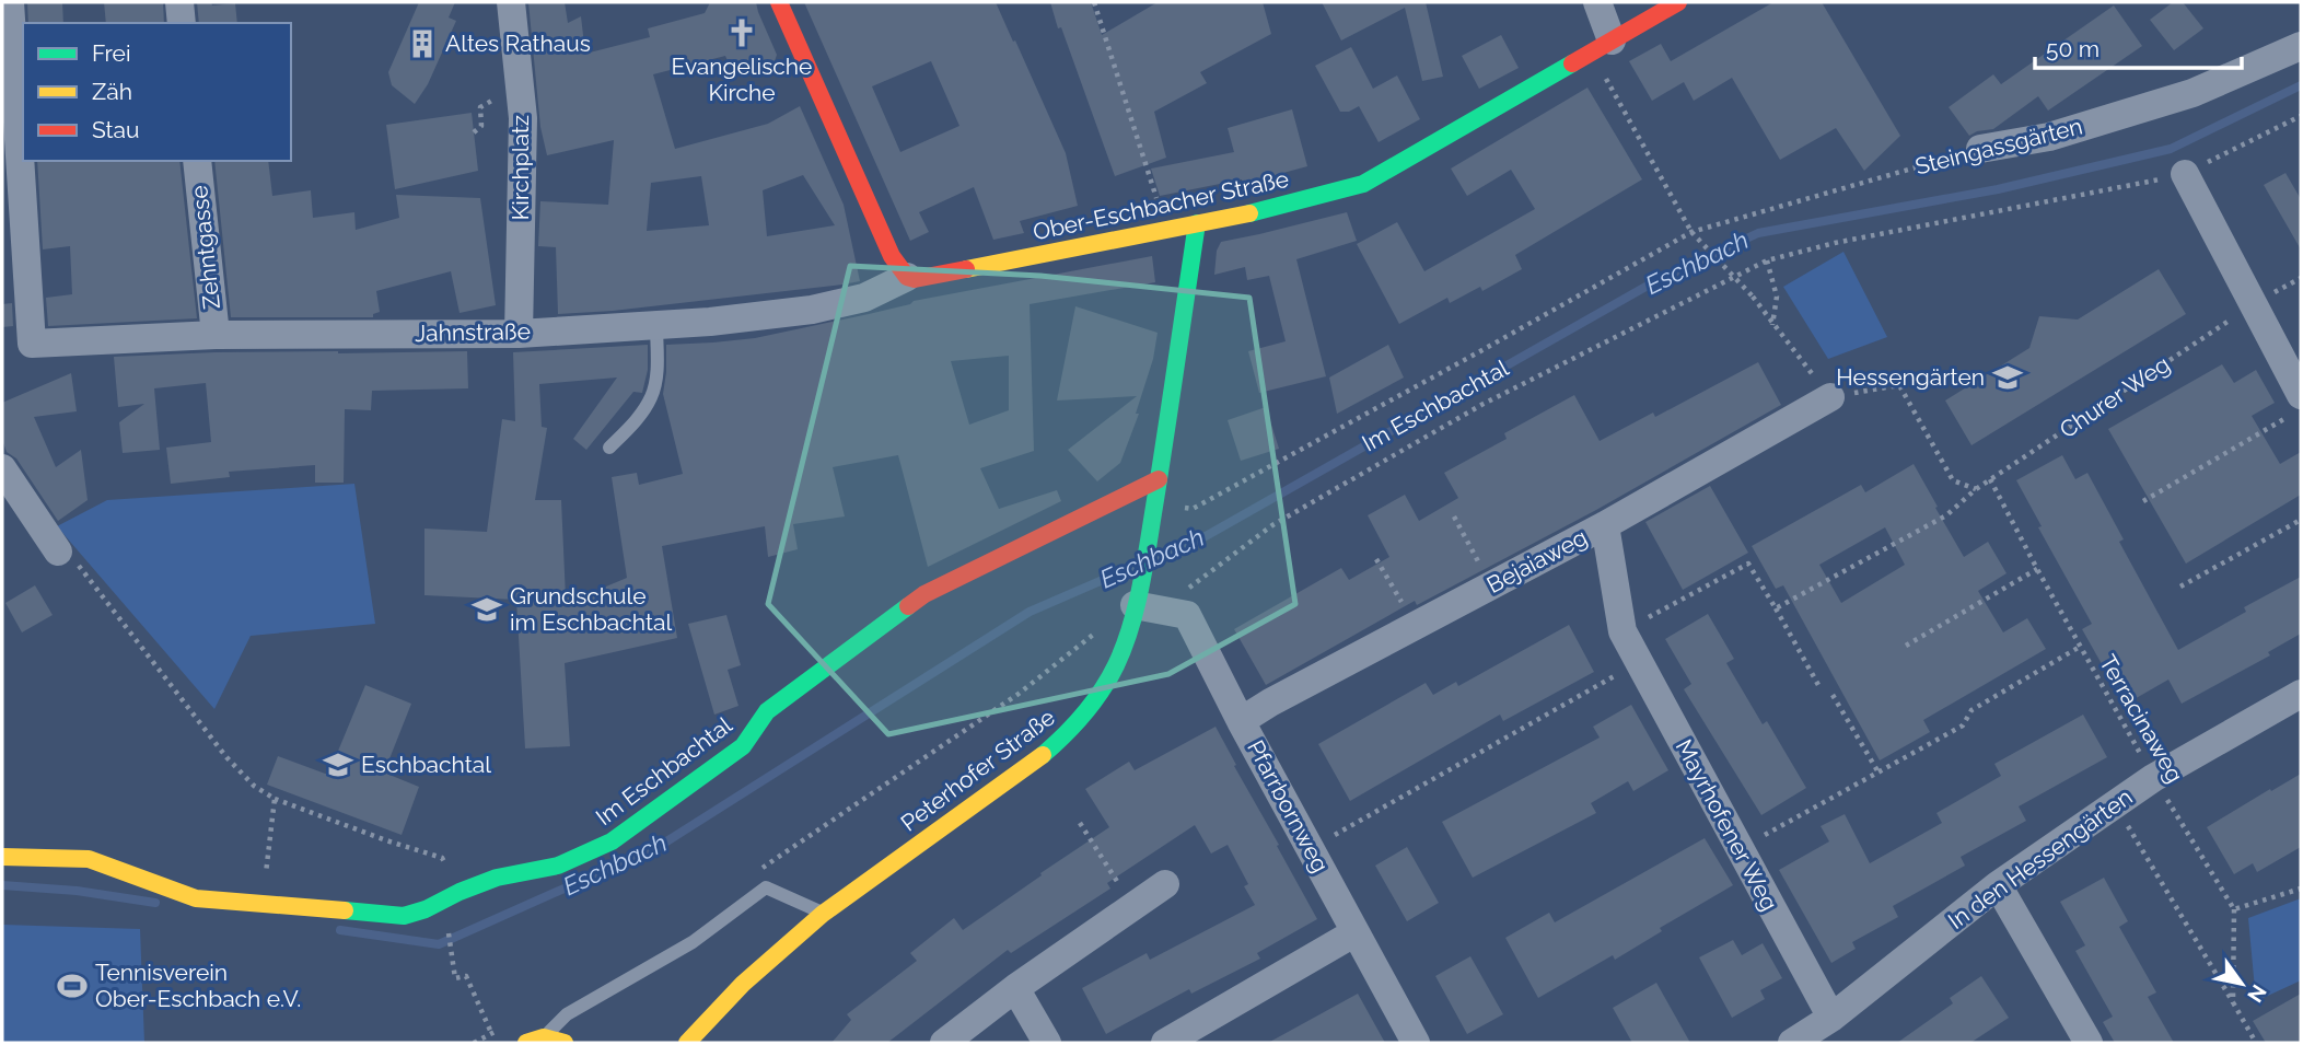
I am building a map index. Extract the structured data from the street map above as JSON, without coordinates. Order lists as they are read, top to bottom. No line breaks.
{"streets":{"street":["Steingassgärten","Kirchplatz","Ober-Eschbacher Straße","Zehntgasse","Jahnstraße","Im Eschbachtal","Bejaiaweg","Peterhofer Straße","Pfarrbornweg","Mayrhofener Weg","In den Hessengärten"],"path":["Churer Weg","Terracinaweg"]},"crossings":[["Steingassgärten","Peterhofer Straße"],["Kirchplatz","Jahnstraße"],["Ober-Eschbacher Straße","Jahnstraße"],["Ober-Eschbacher Straße","Peterhofer Straße"],["Zehntgasse","Jahnstraße"],["Churer Weg","Terracinaweg"],["Im Eschbachtal","Peterhofer Straße"],["Bejaiaweg","Pfarrbornweg"],["Bejaiaweg","Mayrhofener Weg"],["Terracinaweg","In den Hessengärten"],["Peterhofer Straße","Pfarrbornweg"],["Mayrhofener Weg","In den Hessengärten"]],"water":["Eschbach"],"places":{"church":["Evangelische Kirche"],"building":["Altes Rathaus"],"school or university":["Hessengärten","Grundschule im Eschbachtal","Eschbachtal"],"sports":["Tennisverein Ober-Eschbach e.V."]},"legend":["Frei","Zäh","Stau"],"scale_bar":"50 m","north":"bottom right"}
